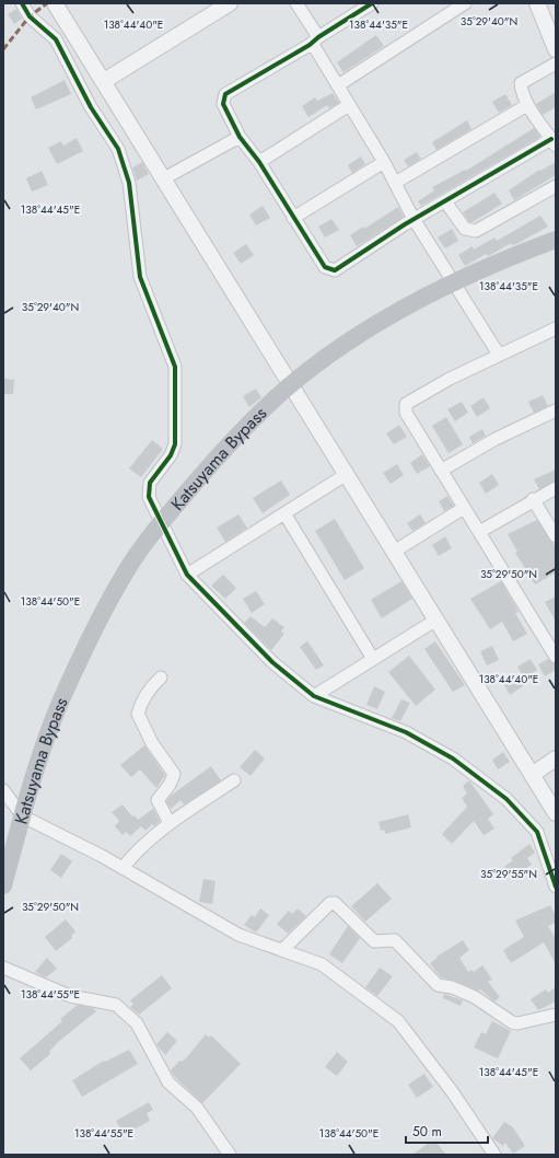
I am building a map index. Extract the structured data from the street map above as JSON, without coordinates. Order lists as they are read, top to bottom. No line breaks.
{"streets":{"main road":["Katsuyama Bypass"]},"scale_bar":"50 m","coordinates":["35°29'40\"N","138°44'40\"E","138°44'35\"E","138°44'45\"E","35°29'50\"N","138°44'50\"E","35°29'55\"N","138°44'55\"E"]}
